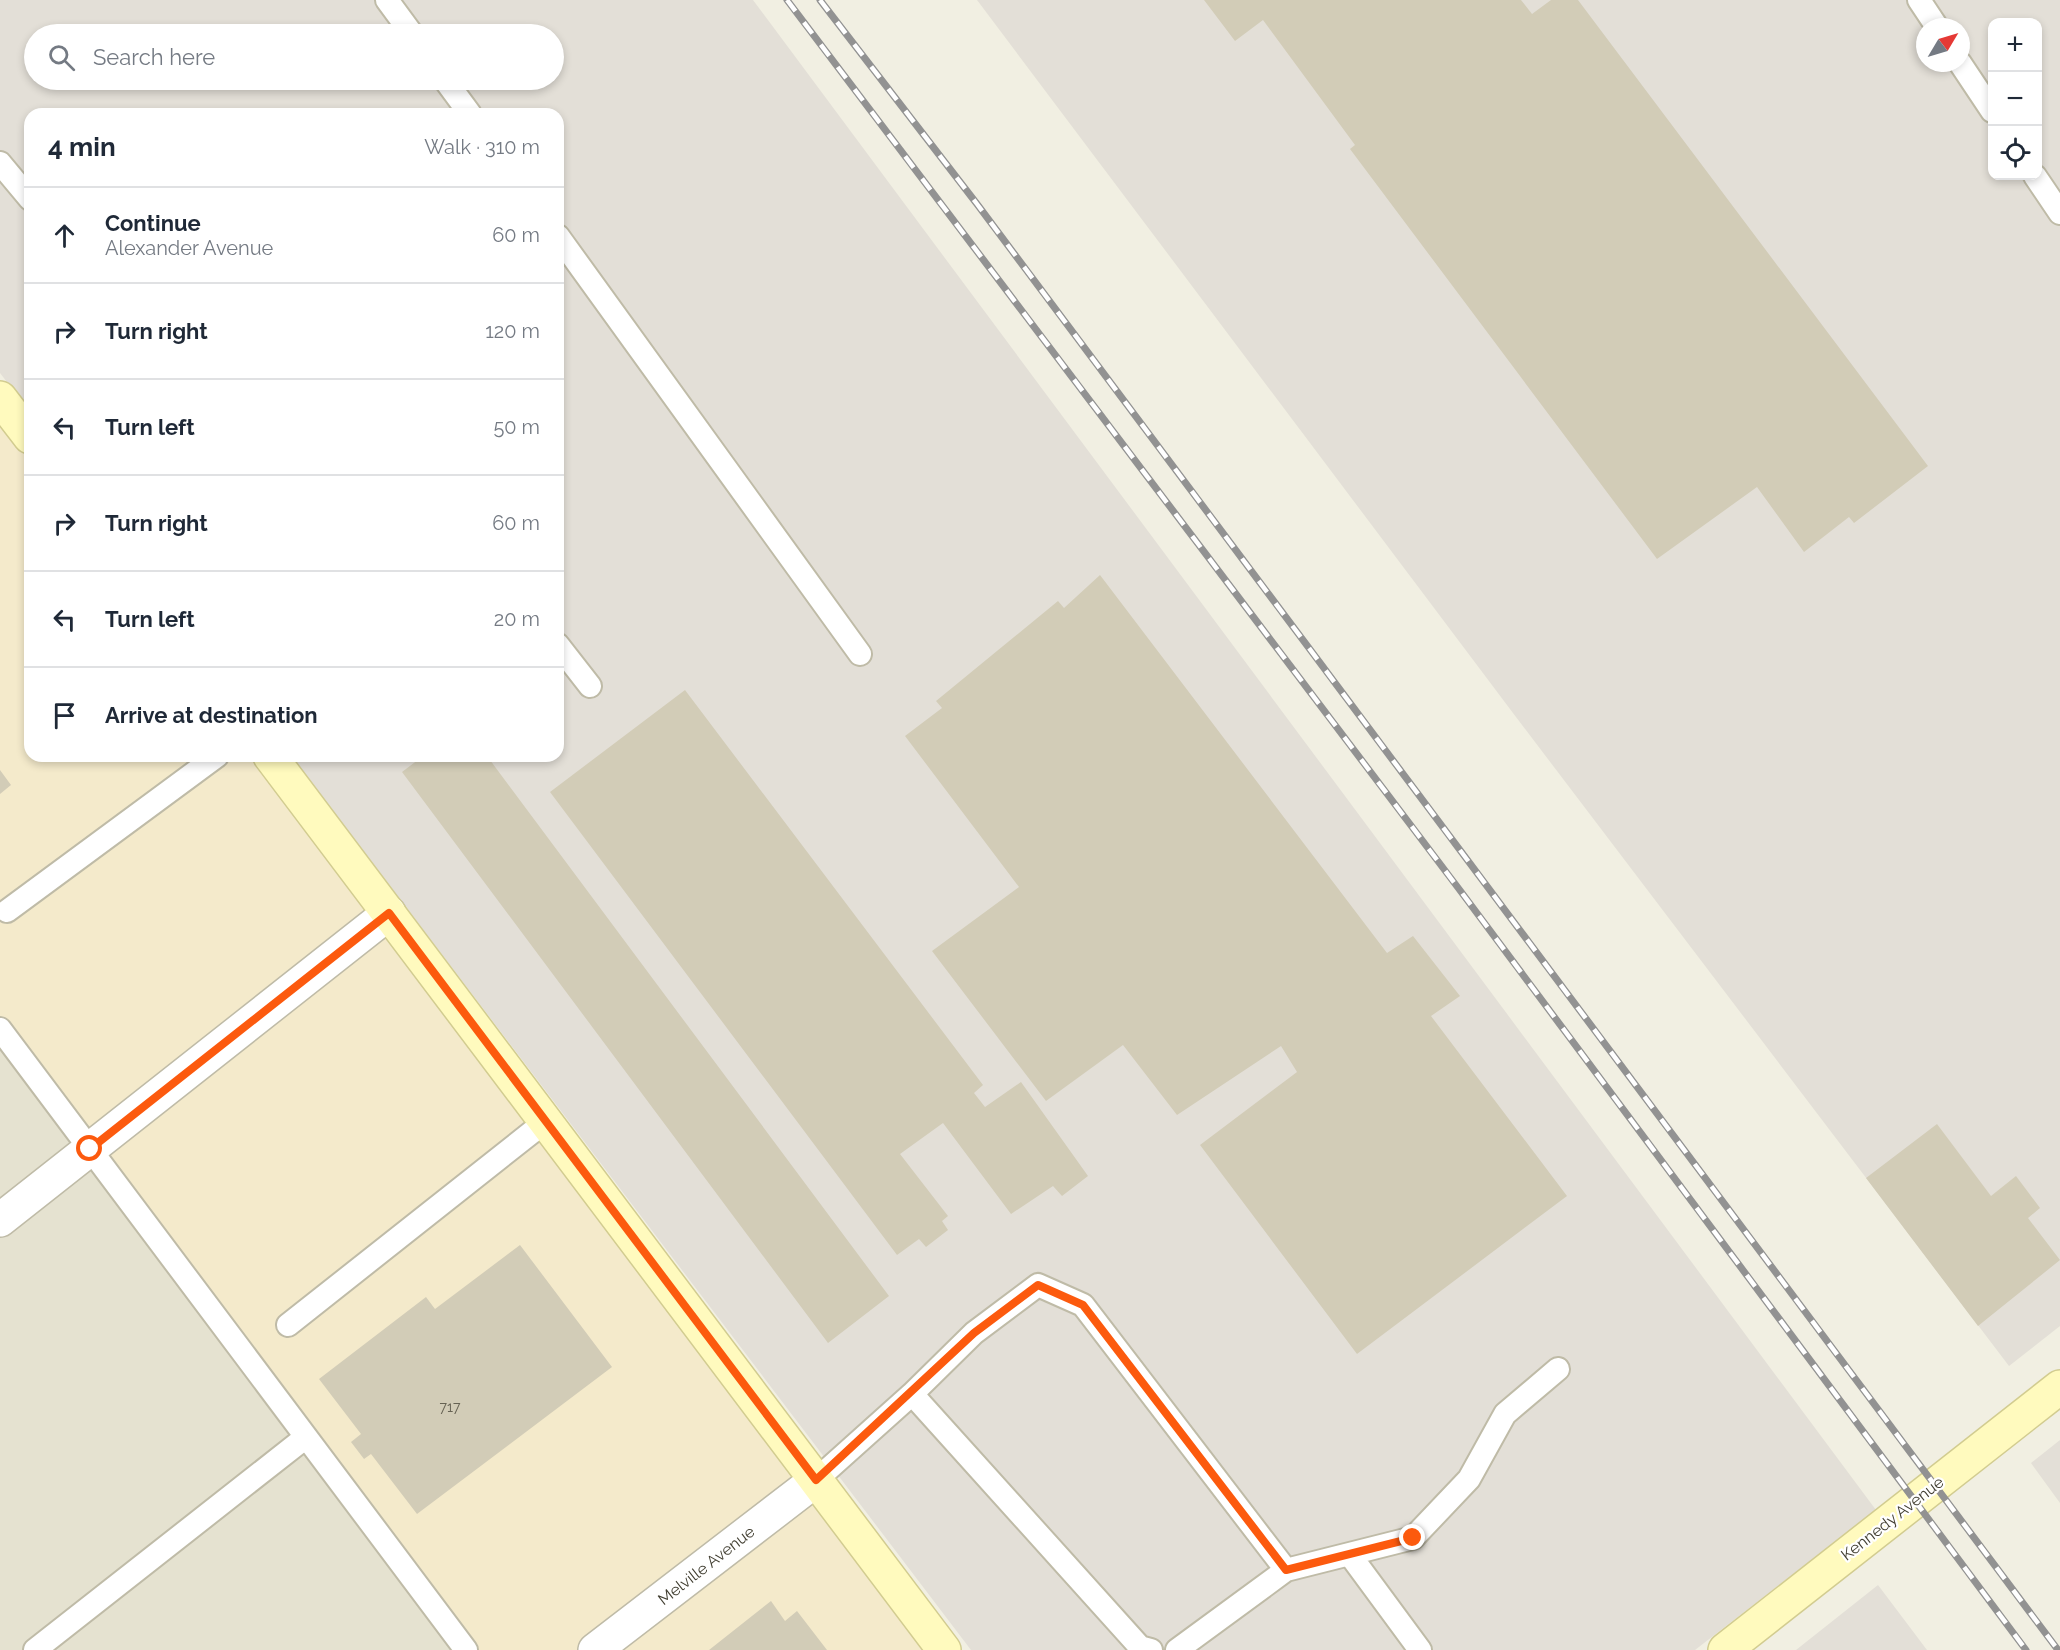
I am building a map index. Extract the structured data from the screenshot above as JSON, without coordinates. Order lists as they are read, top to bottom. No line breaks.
{"streets":{"main road":["Kennedy Avenue"],"street":["Melville Avenue"]},"house_numbers":["717"],"north":"top right","page":{"map_buttons":["+","−"],"search":"Search here","heading":["4 min","Walk · 310 m"],"list":[["Continue","Alexander Avenue","60 m"],["Turn right","120 m"],["Turn left","50 m"],["Turn right","60 m"],["Turn left","20 m"],"Arrive at destination"]}}
